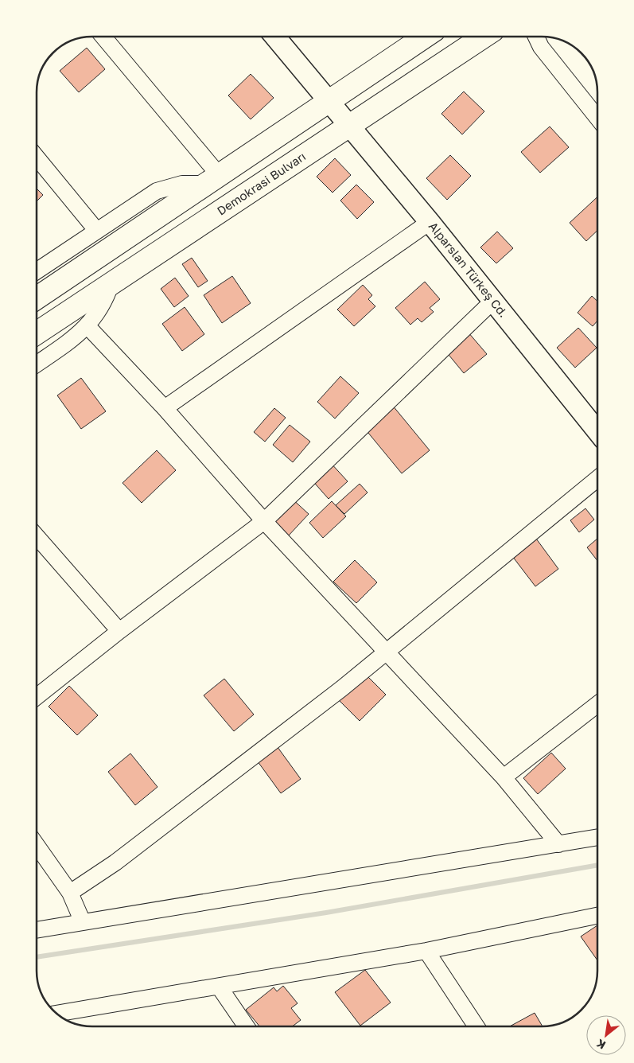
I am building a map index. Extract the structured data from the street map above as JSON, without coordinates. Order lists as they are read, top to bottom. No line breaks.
{"streets":{"highway":["Demokrasi Bulvarı"],"street":["Alparslan Türkeş Cd."]},"crossings":[["Demokrasi Bulvarı","Alparslan Türkeş Cd."]],"north":"bottom left"}
